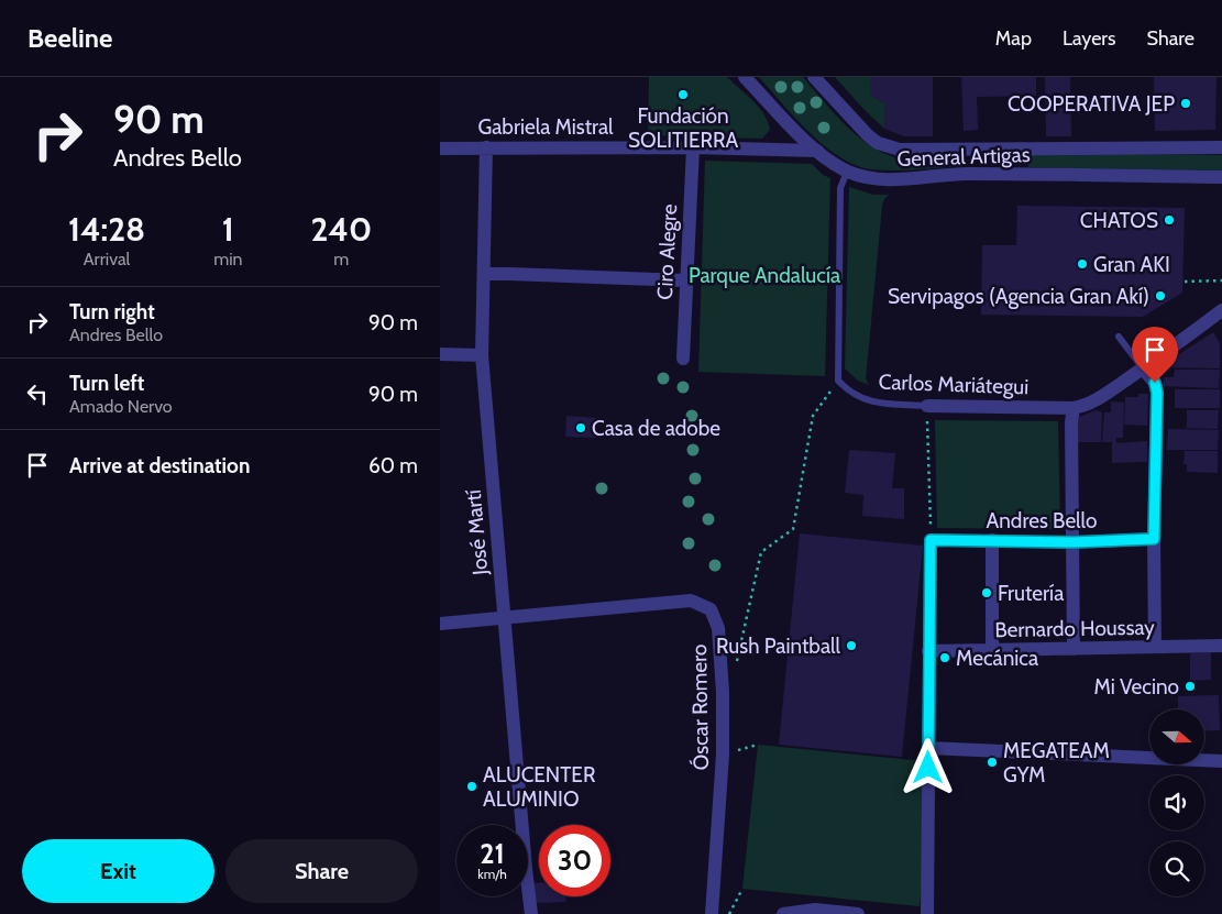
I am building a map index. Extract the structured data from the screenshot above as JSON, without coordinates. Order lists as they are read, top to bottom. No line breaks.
{"streets":{"street":["Gabriela Mistral","General Artigas","Ciro Alegre","Carlos Mariátegui","Andres Bello","José Martí","Bernardo Houssay","Óscar Romero"]},"crossings":[["Gabriela Mistral","General Artigas"],["Gabriela Mistral","Ciro Alegre"],["Gabriela Mistral","José Martí"],["José Martí","Óscar Romero"]],"parks":["Parque Andalucía"],"places":["Fundación SOLITIERRA","COOPERATIVA JEP","CHATOS","Gran AKI","Servipagos (Agencia Gran Akí)","Casa de adobe","Frutería","Rush Paintball","Mecánica","Mi Vecino","MEGATEAM GYM","ALUCENTER ALUMINIO"],"north":"right","page":{"header":"Beeline","nav":["Map","Layers","Share"],"turn":["90 m","Andres Bello"],"eta":["14:28","Arrival","1","min","240","m"],"list":[{"name":"Turn right","note":"Andres Bello","value":"90 m"},{"name":"Turn left","note":"Amado Nervo","value":"90 m"},{"name":"Arrive at destination","value":"60 m"}],"speed":"21 km/h","limit":"30","buttons":["Exit","Share"]}}
